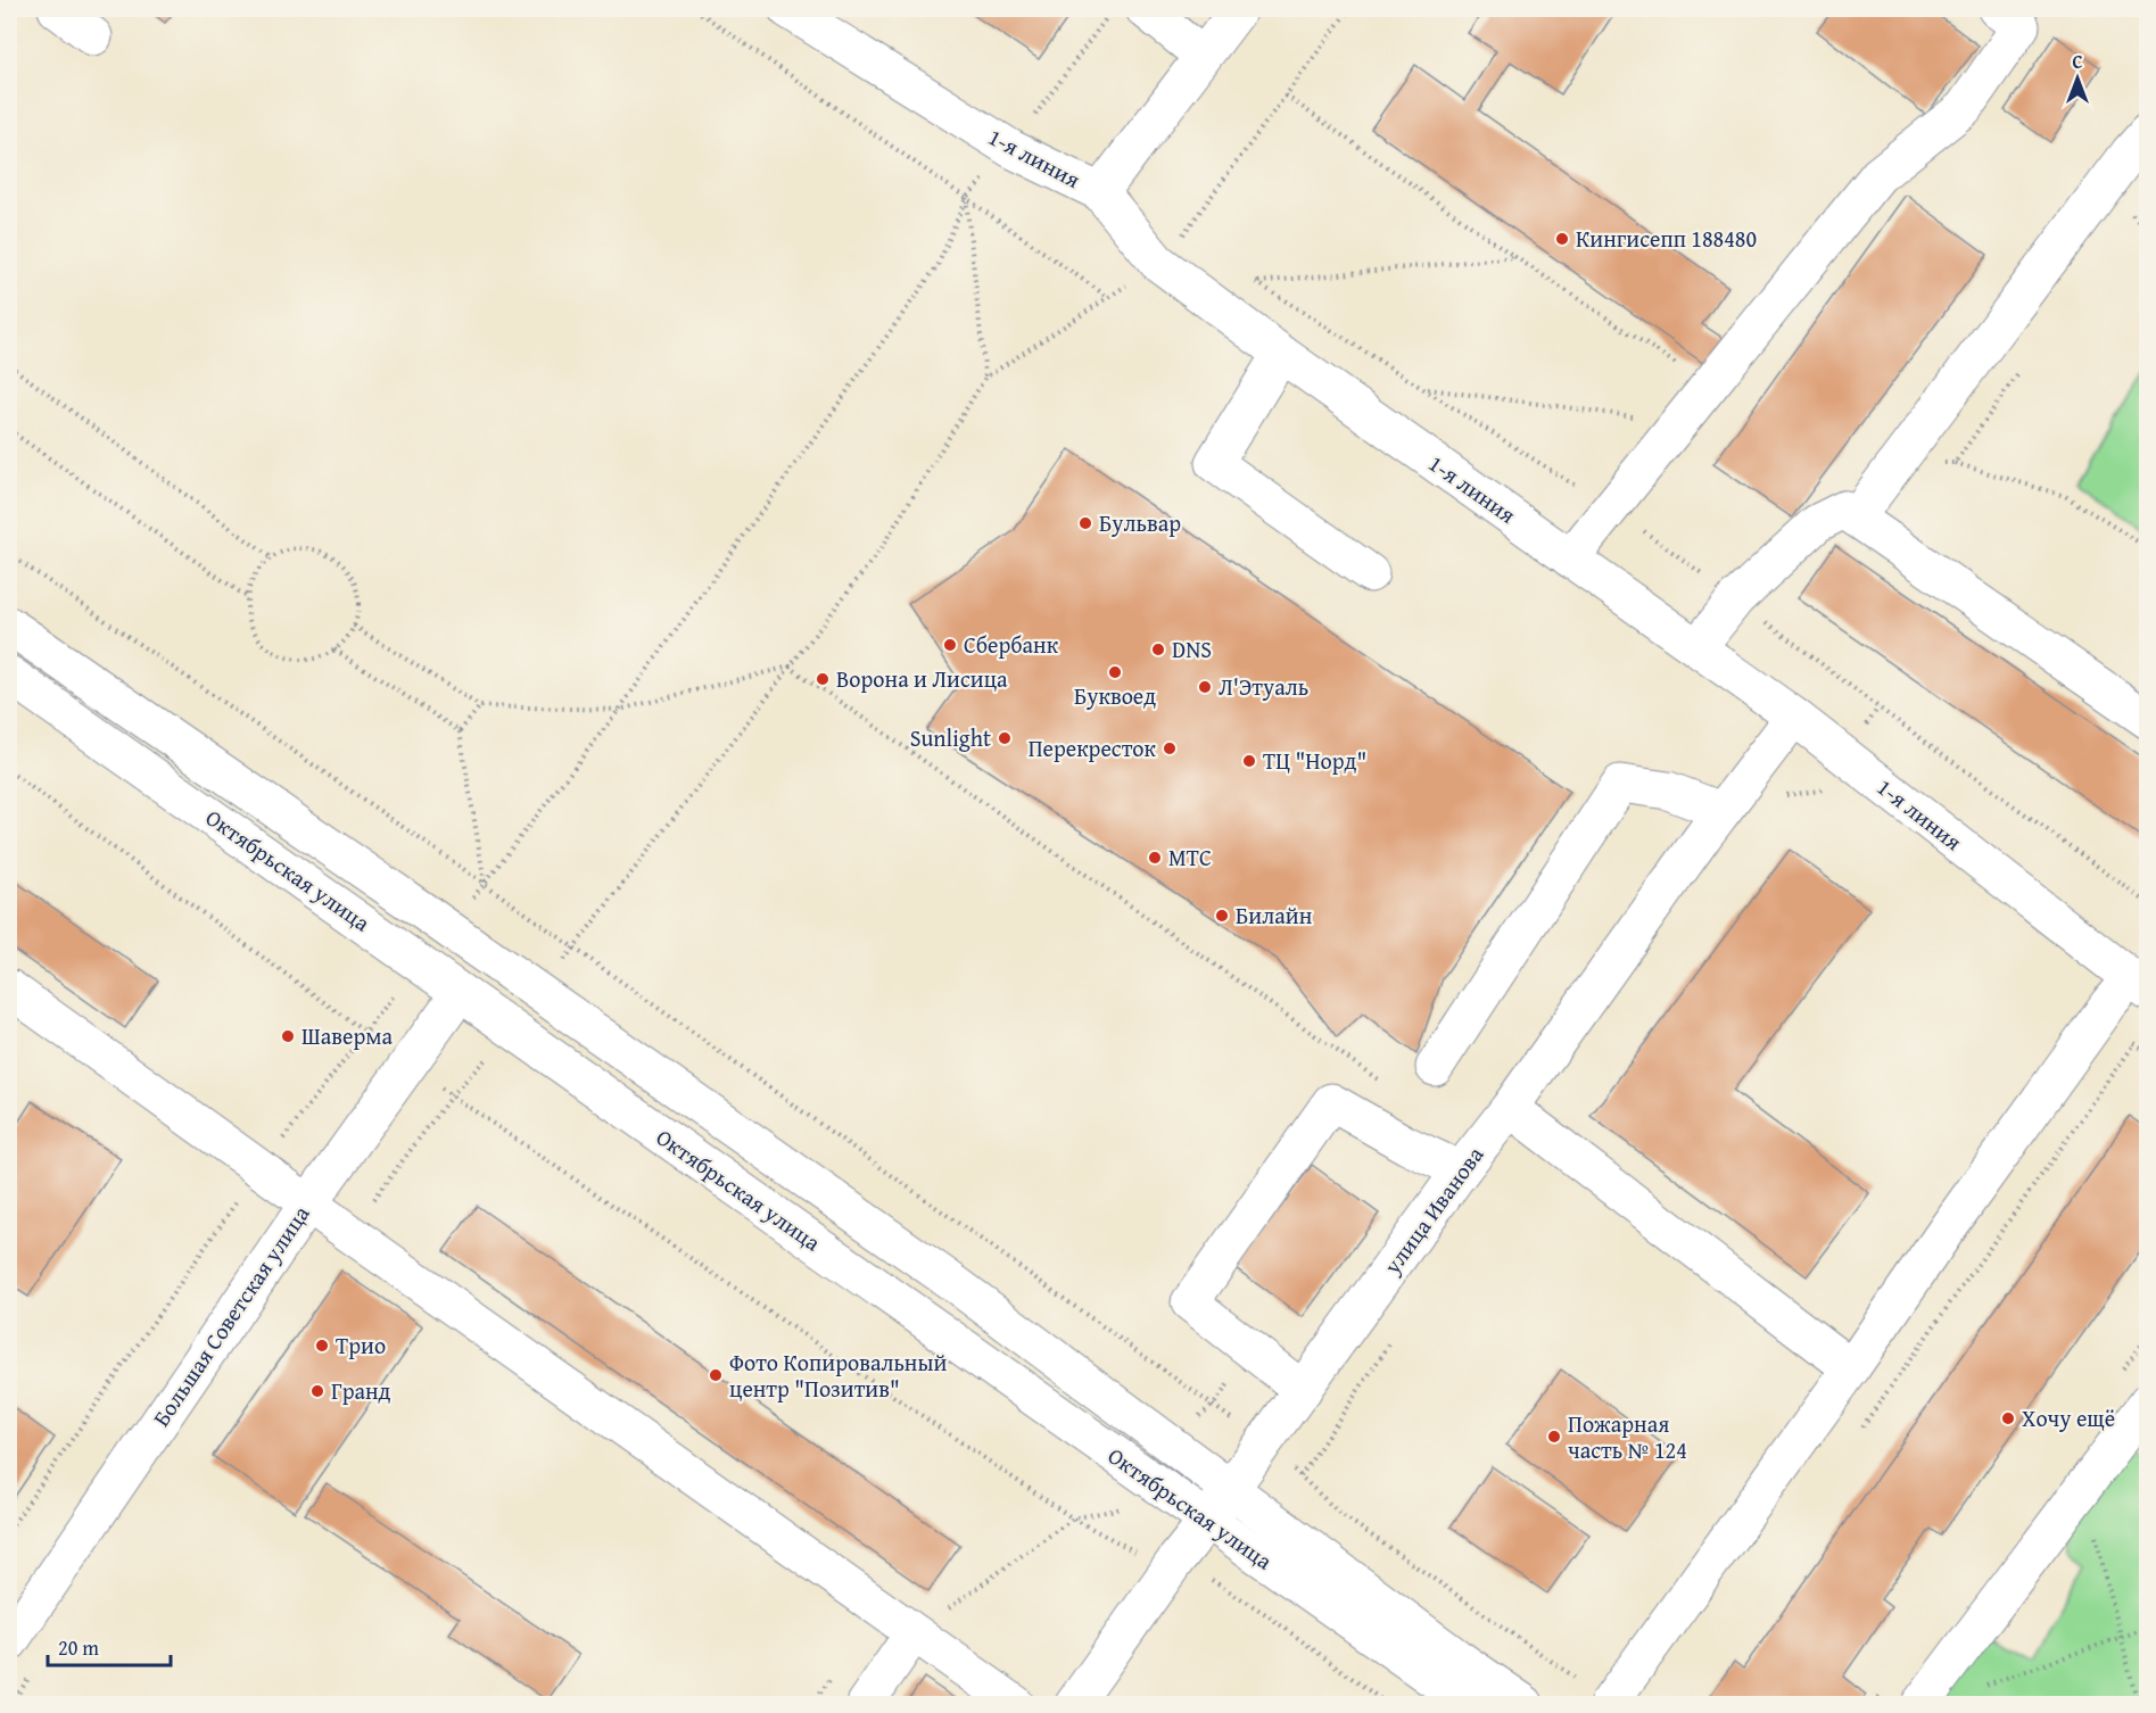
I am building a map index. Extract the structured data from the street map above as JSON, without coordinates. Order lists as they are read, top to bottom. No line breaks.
{"streets":{"street":["1-я линия","Октябрьская улица","улица Иванова","Большая Советская улица"]},"crossings":[["1-я линия","улица Иванова"],["Октябрьская улица","улица Иванова"],["Октябрьская улица","Большая Советская улица"]],"places":["Кингисепп 188480","Бульвар","Сбербанк","DNS","Буквоед","Ворона и Лисица","Л'Этуаль","Sunlight","Перекресток","ТЦ \"Норд\"","МТС","Билайн","Шаверма","Трио","Фото Копировальный центр \"Позитив\"","Гранд","Хочу ещё","Пожарная часть № 124"],"scale_bar":"20 m","north":"top"}
